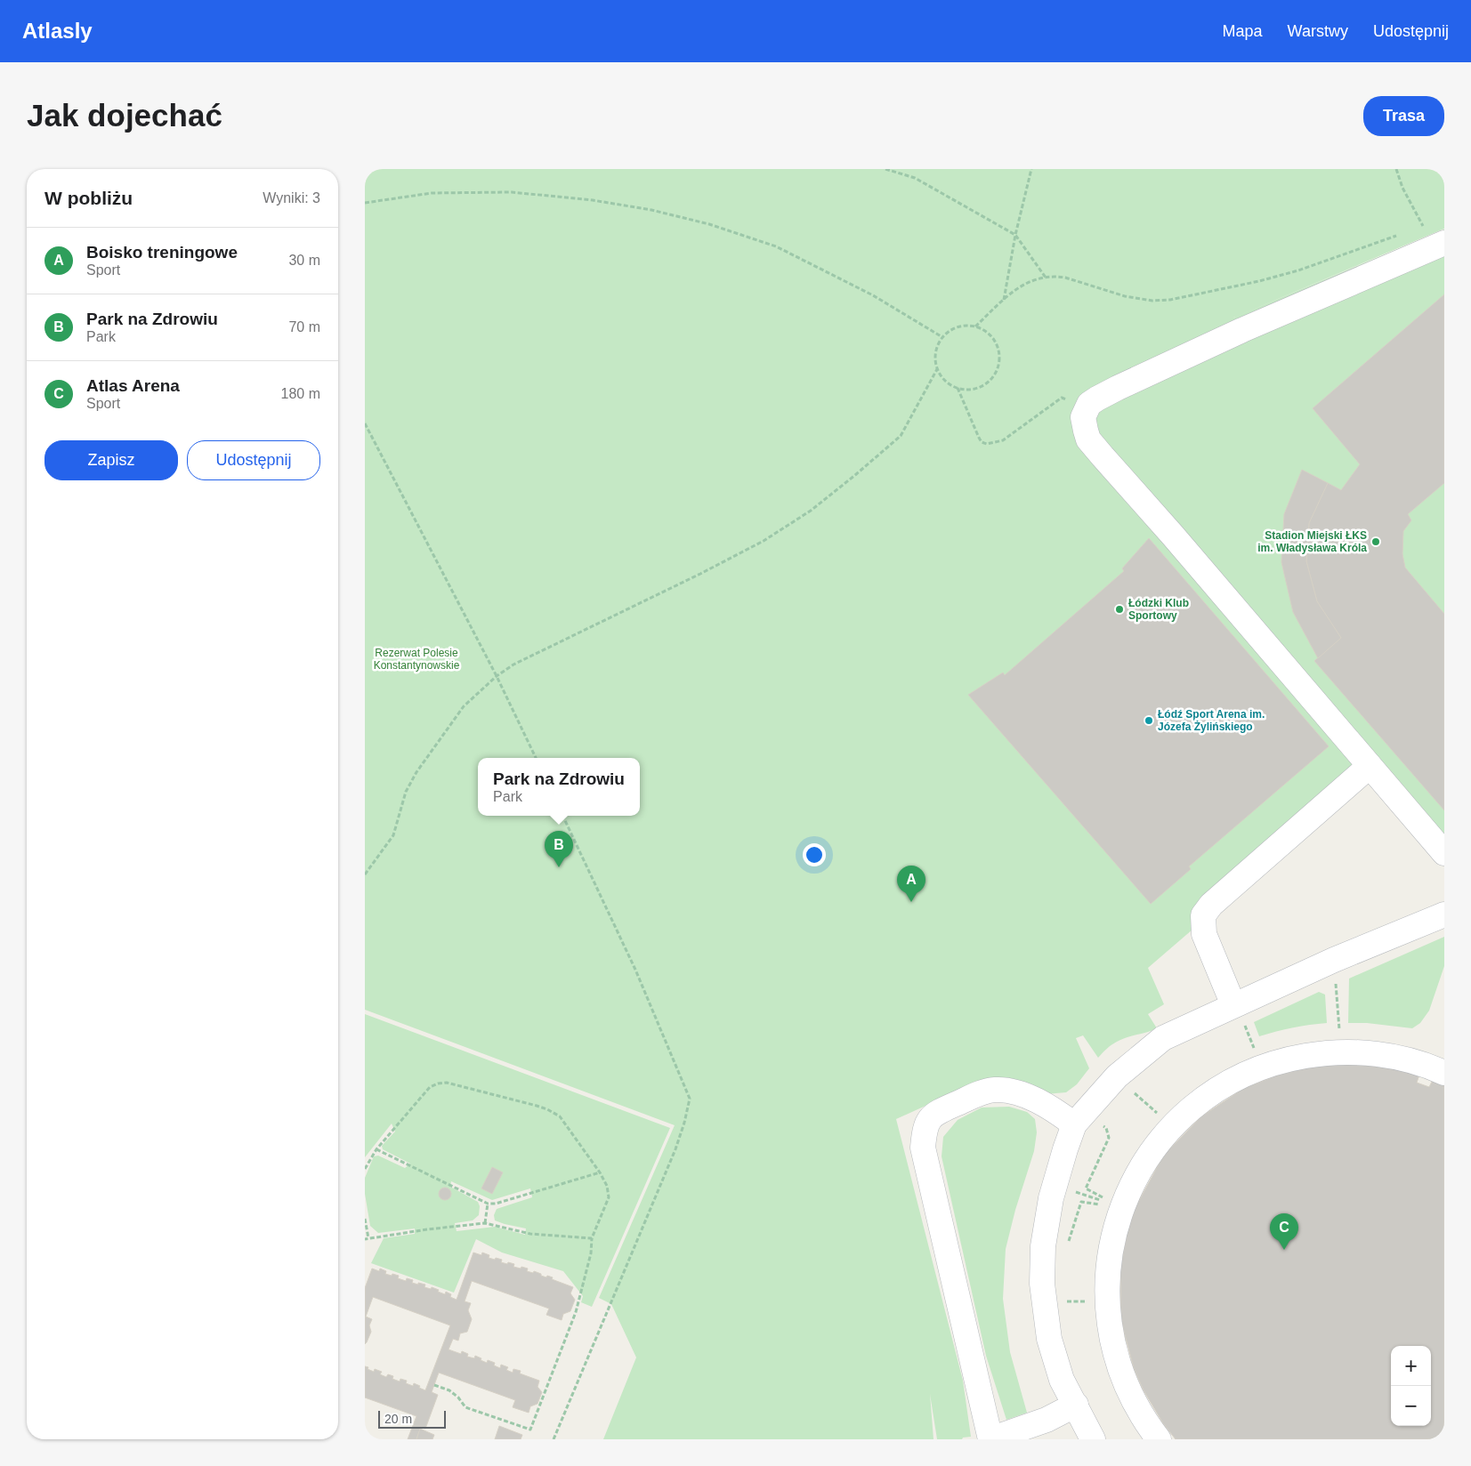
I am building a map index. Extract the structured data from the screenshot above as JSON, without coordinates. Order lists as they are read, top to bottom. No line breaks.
{"parks":["Rezerwat Polesie Konstantynowskie"],"places":["Stadion Miejski ŁKS im. Władysława Króla","Łódzki Klub Sportowy","Łódź Sport Arena im. Józefa Żylińskiego"],"scale_bar":"20 m","page":{"header":"Atlasly","nav":["Mapa","Warstwy","Udostępnij"],"buttons":["Trasa",["Zapisz","Udostępnij"]],"title":"Jak dojechać","heading":["W pobliżu","Wyniki: 3"],"list":[{"mark":"A","name":"Boisko treningowe","note":"Sport","value":"30 m"},{"mark":"B","name":"Park na Zdrowiu","note":"Park","value":"70 m"},{"mark":"C","name":"Atlas Arena","note":"Sport","value":"180 m"}],"popup":["Park na Zdrowiu","Park"],"pins":["B","A","C"],"map_buttons":["+","−"],"scale":"20 m"}}
